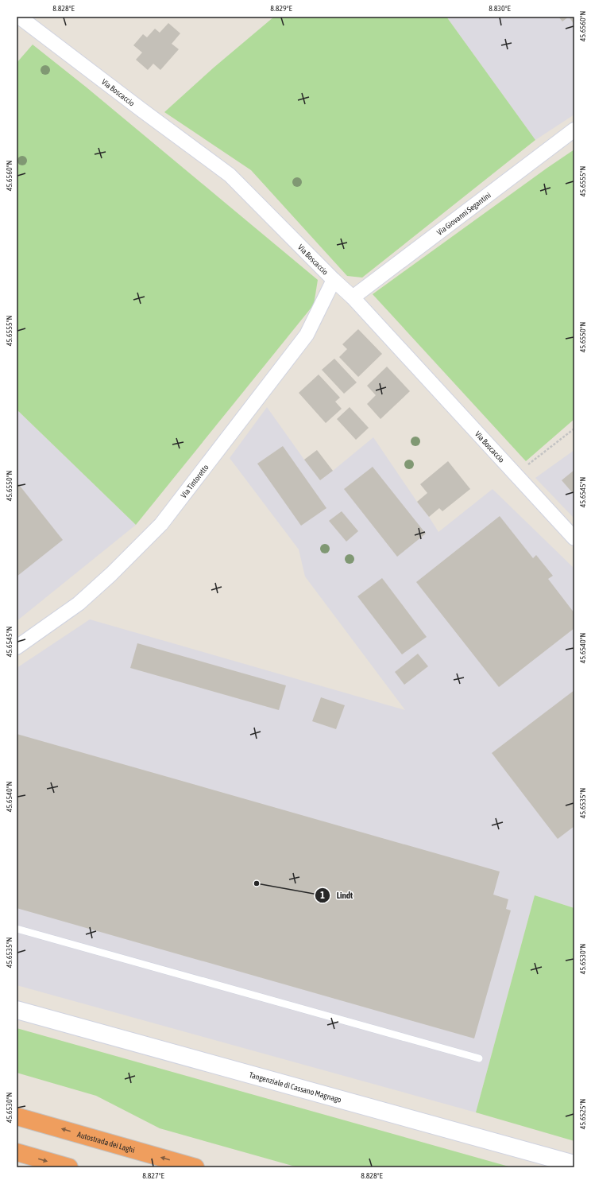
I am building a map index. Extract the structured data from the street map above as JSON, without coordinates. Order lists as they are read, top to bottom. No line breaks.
{"streets":{"highway":["Autostrada dei Laghi"],"street":["Via Boscaccio","Via Giovanni Segantini","Via Tintoretto","Tangenziale di Cassano Magnago"]},"crossings":[["Via Boscaccio","Via Giovanni Segantini"],["Via Boscaccio","Via Tintoretto"]],"one_way":["Autostrada dei Laghi"],"places":["Lindt"],"coordinates":["8.828°E","8.829°E","8.830°E","45.6560°N","45.6555°N","45.6550°N","45.6545°N","45.6540°N","45.6535°N","45.6530°N","45.6525°N","8.827°E"]}
